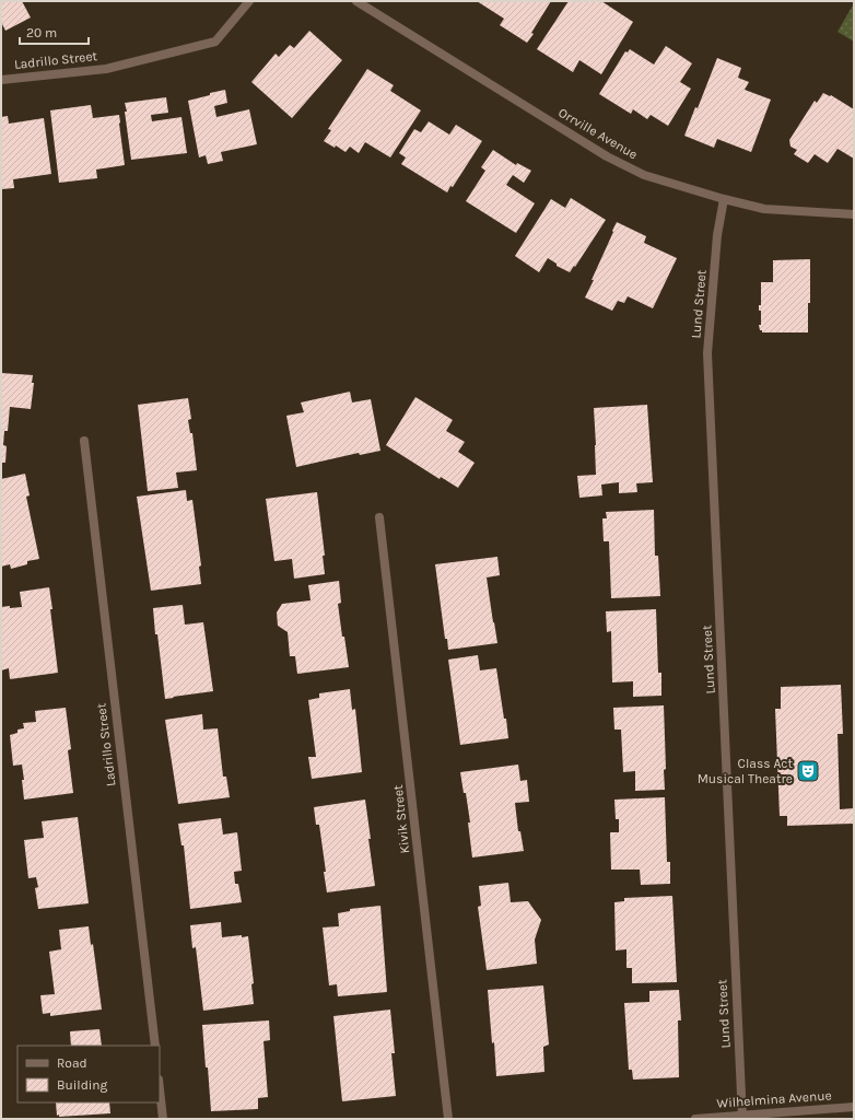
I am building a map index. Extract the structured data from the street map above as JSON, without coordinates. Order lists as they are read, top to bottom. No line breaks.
{"streets":{"street":["Ladrillo Street","Orrville Avenue","Lund Street","Kivik Street","Wilhelmina Avenue"]},"crossings":[["Orrville Avenue","Lund Street"],["Lund Street","Wilhelmina Avenue"]],"places":{"theatre":["Class Act Musical Theatre"]},"legend":["Road","Building"],"scale_bar":"20 m"}
